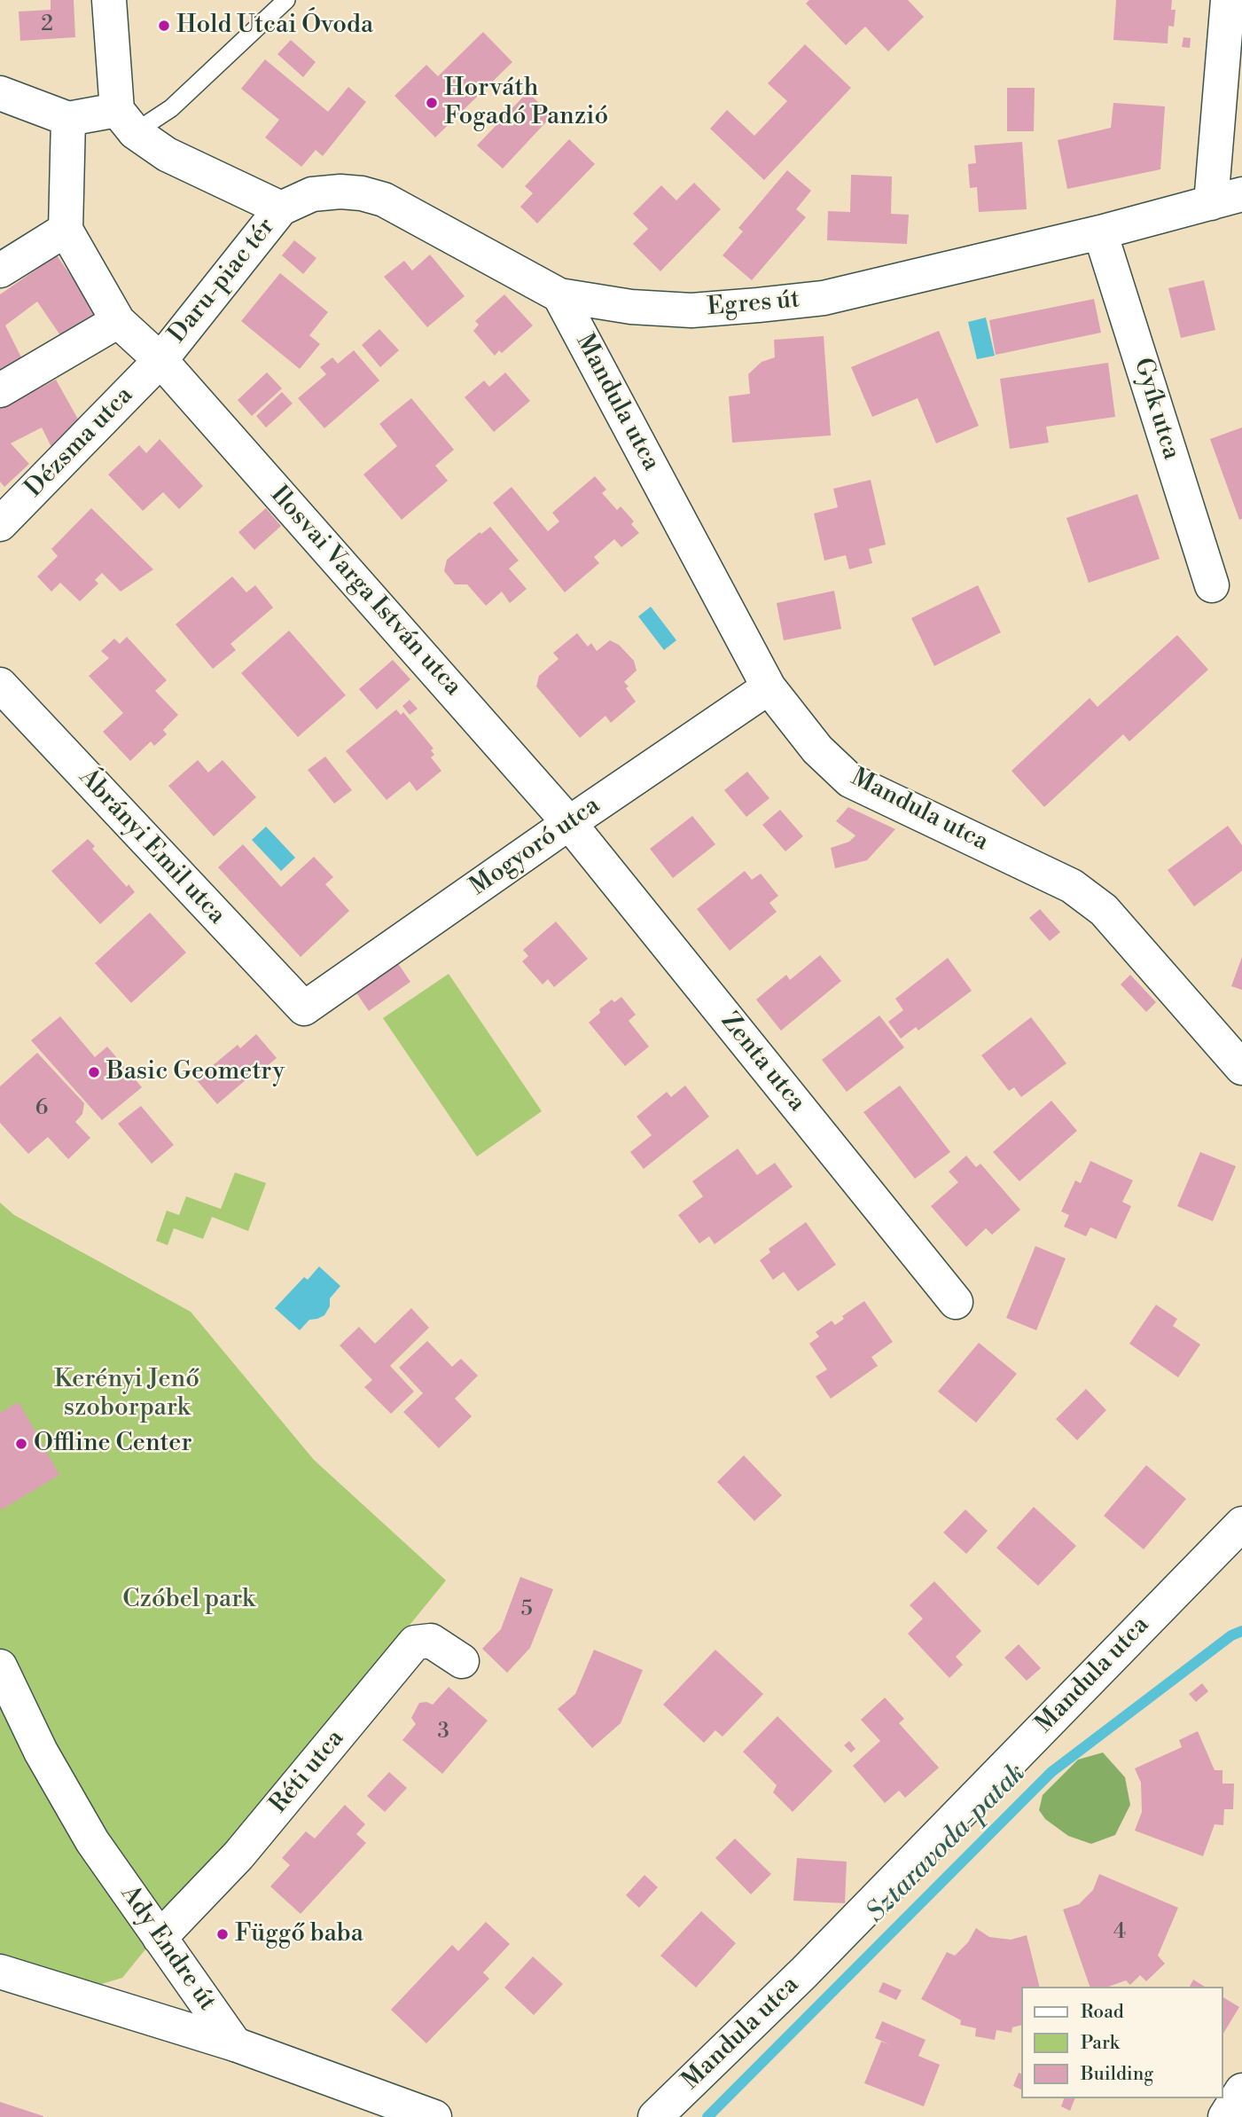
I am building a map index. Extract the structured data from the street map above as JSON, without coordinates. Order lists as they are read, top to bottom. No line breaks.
{"streets":{"street":["Daru-piac tér","Egres út","Mandula utca","Gyík utca","Dézsma utca","Ilosvai Varga István utca","Ábrányi Emil utca","Mogyoró utca","Zenta utca","Réti utca","Ady Endre út"]},"crossings":[["Daru-piac tér","Egres út"],["Daru-piac tér","Dézsma utca"],["Daru-piac tér","Ilosvai Varga István utca"],["Egres út","Mandula utca"],["Egres út","Gyík utca"],["Mandula utca","Mogyoró utca"],["Dézsma utca","Ilosvai Varga István utca"],["Ilosvai Varga István utca","Mogyoró utca"],["Ilosvai Varga István utca","Zenta utca"],["Ábrányi Emil utca","Mogyoró utca"],["Mogyoró utca","Zenta utca"],["Réti utca","Ady Endre út"]],"water":["Sztaravoda-patak"],"parks":["Kerényi Jenő szoborpark","Czóbel park"],"places":["Hold Utcai Óvoda","Horváth Fogadó Panzió","Basic Geometry","Offline Center","Függő baba"],"house_numbers":["2","6","5","3","4"],"legend":["Road","Park","Building"]}
